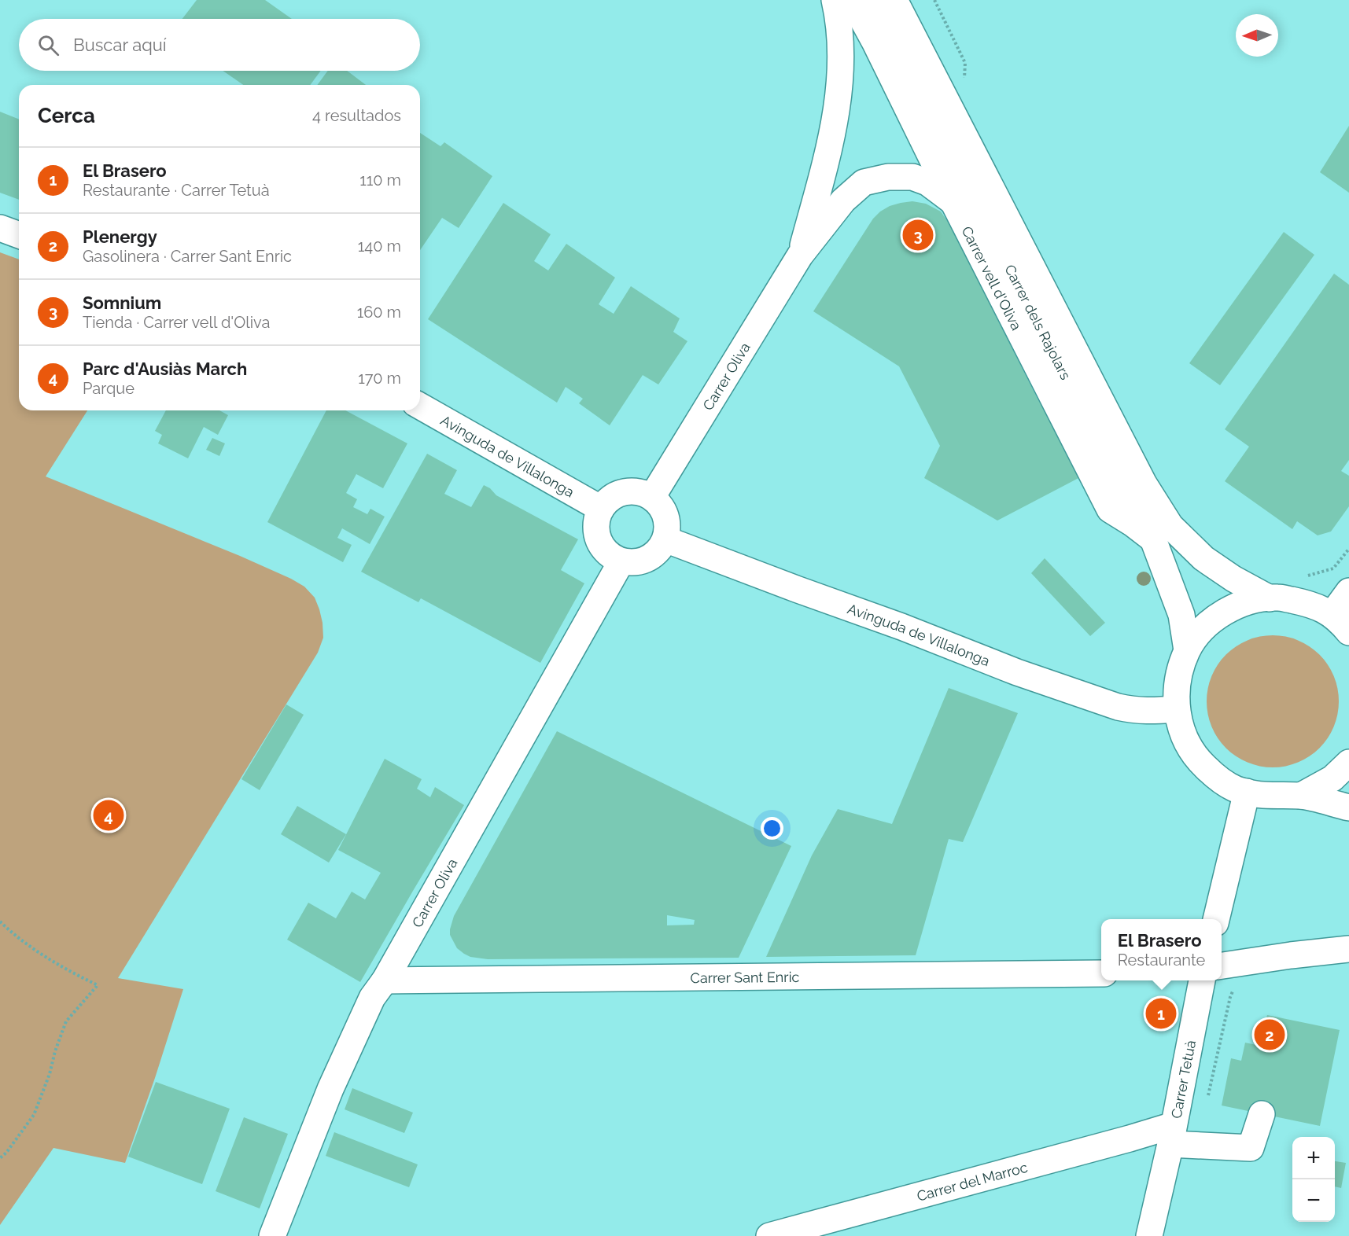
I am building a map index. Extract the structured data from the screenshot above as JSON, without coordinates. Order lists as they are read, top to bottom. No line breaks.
{"streets":{"street":["Carrer vell d'Oliva","Carrer dels Rajolars","Carrer Oliva","Avinguda de Villalonga","Carrer Sant Enric","Carrer Tetuà","Carrer del Marroc"]},"crossings":[["Carrer vell d'Oliva","Carrer dels Rajolars"],["Carrer vell d'Oliva","Carrer Oliva"],["Carrer Oliva","Avinguda de Villalonga"],["Carrer Oliva","Carrer Sant Enric"],["Carrer Tetuà","Carrer del Marroc"]],"north":"left","page":{"search":"Buscar aquí","heading":["Cerca","4 resultados"],"list":[{"mark":"1","name":"El Brasero","note":"Restaurante · Carrer Tetuà","value":"110 m"},{"mark":"2","name":"Plenergy","note":"Gasolinera · Carrer Sant Enric","value":"140 m"},{"mark":"3","name":"Somnium","note":"Tienda · Carrer vell d'Oliva","value":"160 m"},{"mark":"4","name":"Parc d'Ausiàs March","note":"Parque","value":"170 m"}],"pins":["3","4","1","2"],"popup":["El Brasero","Restaurante"],"map_buttons":["+","−"]}}
